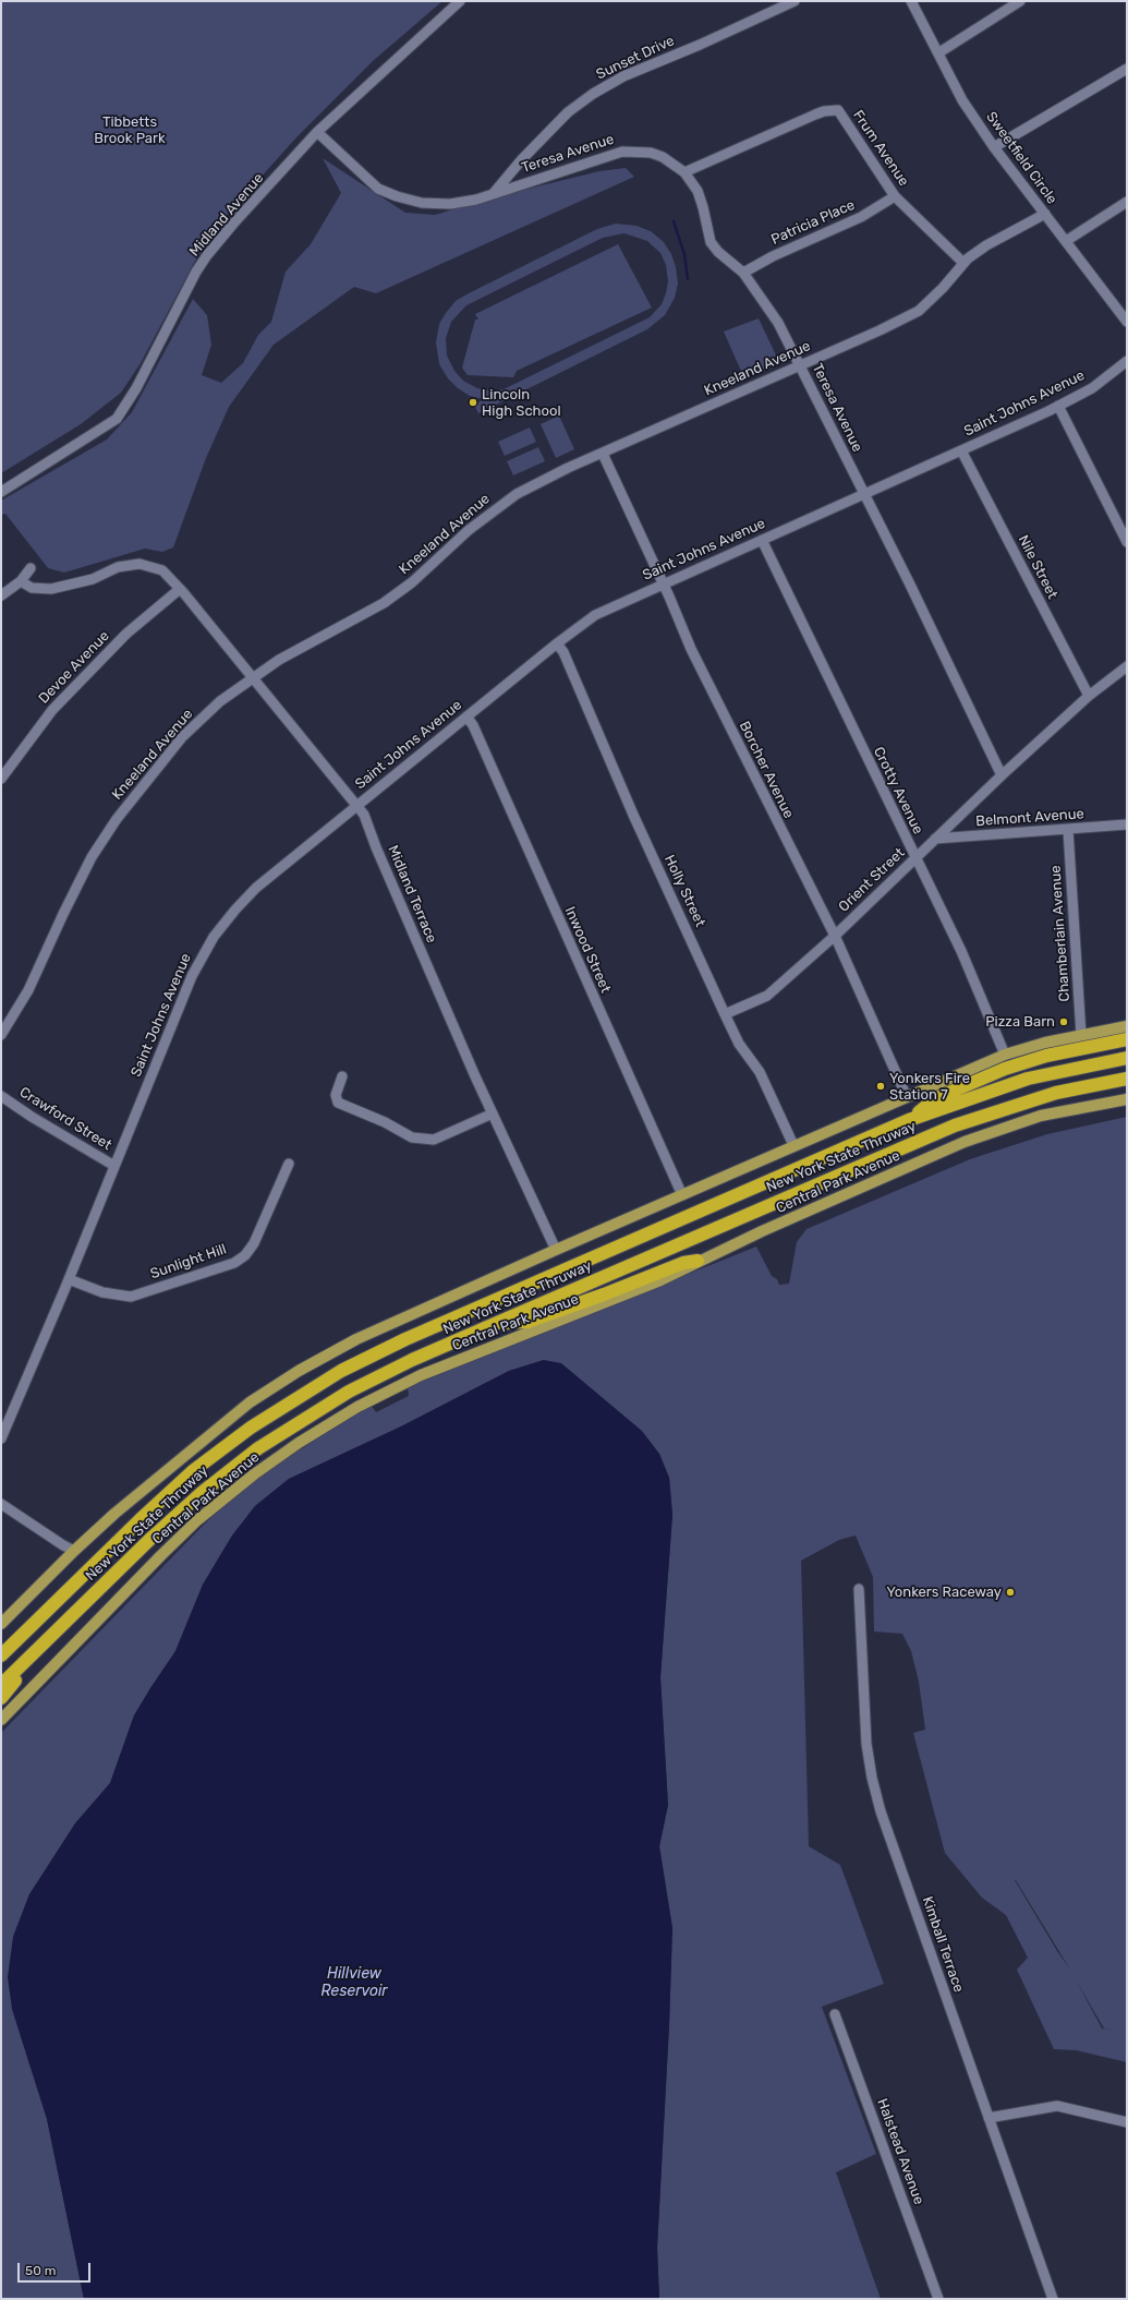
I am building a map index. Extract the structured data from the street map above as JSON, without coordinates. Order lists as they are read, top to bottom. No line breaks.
{"streets":{"highway":["New York State Thruway"],"main road":["Central Park Avenue"],"street":["Sunset Drive","Frum Avenue","Teresa Avenue","Sweetfield Circle","Midland Avenue","Patricia Place","Kneeland Avenue","Saint Johns Avenue","Nile Street","Devoe Avenue","Borcher Avenue","Crotty Avenue","Belmont Avenue","Orient Street","Holly Street","Midland Terrace","Chamberlain Avenue","Inwood Street","Crawford Street","Sunlight Hill","Kimball Terrace","Halstead Avenue"]},"crossings":[["Sunset Drive","Teresa Avenue"],["Frum Avenue","Teresa Avenue"],["Frum Avenue","Patricia Place"],["Frum Avenue","Kneeland Avenue"],["Teresa Avenue","Midland Avenue"],["Teresa Avenue","Patricia Place"],["Teresa Avenue","Kneeland Avenue"],["Teresa Avenue","Saint Johns Avenue"],["Teresa Avenue","Orient Street"],["Sweetfield Circle","Kneeland Avenue"],["Kneeland Avenue","Borcher Avenue"],["Kneeland Avenue","Midland Terrace"],["Saint Johns Avenue","Nile Street"],["Saint Johns Avenue","Borcher Avenue"],["Saint Johns Avenue","Crotty Avenue"],["Saint Johns Avenue","Holly Street"],["Saint Johns Avenue","Midland Terrace"],["Saint Johns Avenue","Inwood Street"],["Saint Johns Avenue","Crawford Street"],["Saint Johns Avenue","Sunlight Hill"],["Nile Street","Orient Street"],["Devoe Avenue","Midland Terrace"],["Borcher Avenue","Orient Street"],["Crotty Avenue","Orient Street"],["Belmont Avenue","Orient Street"],["Belmont Avenue","Chamberlain Avenue"],["Orient Street","Holly Street"]],"water":["Hillview Reservoir"],"parks":["Tibbetts Brook Park"],"places":["Lincoln High School","Pizza Barn","Yonkers Fire Station 7","Yonkers Raceway"],"scale_bar":"50 m"}
